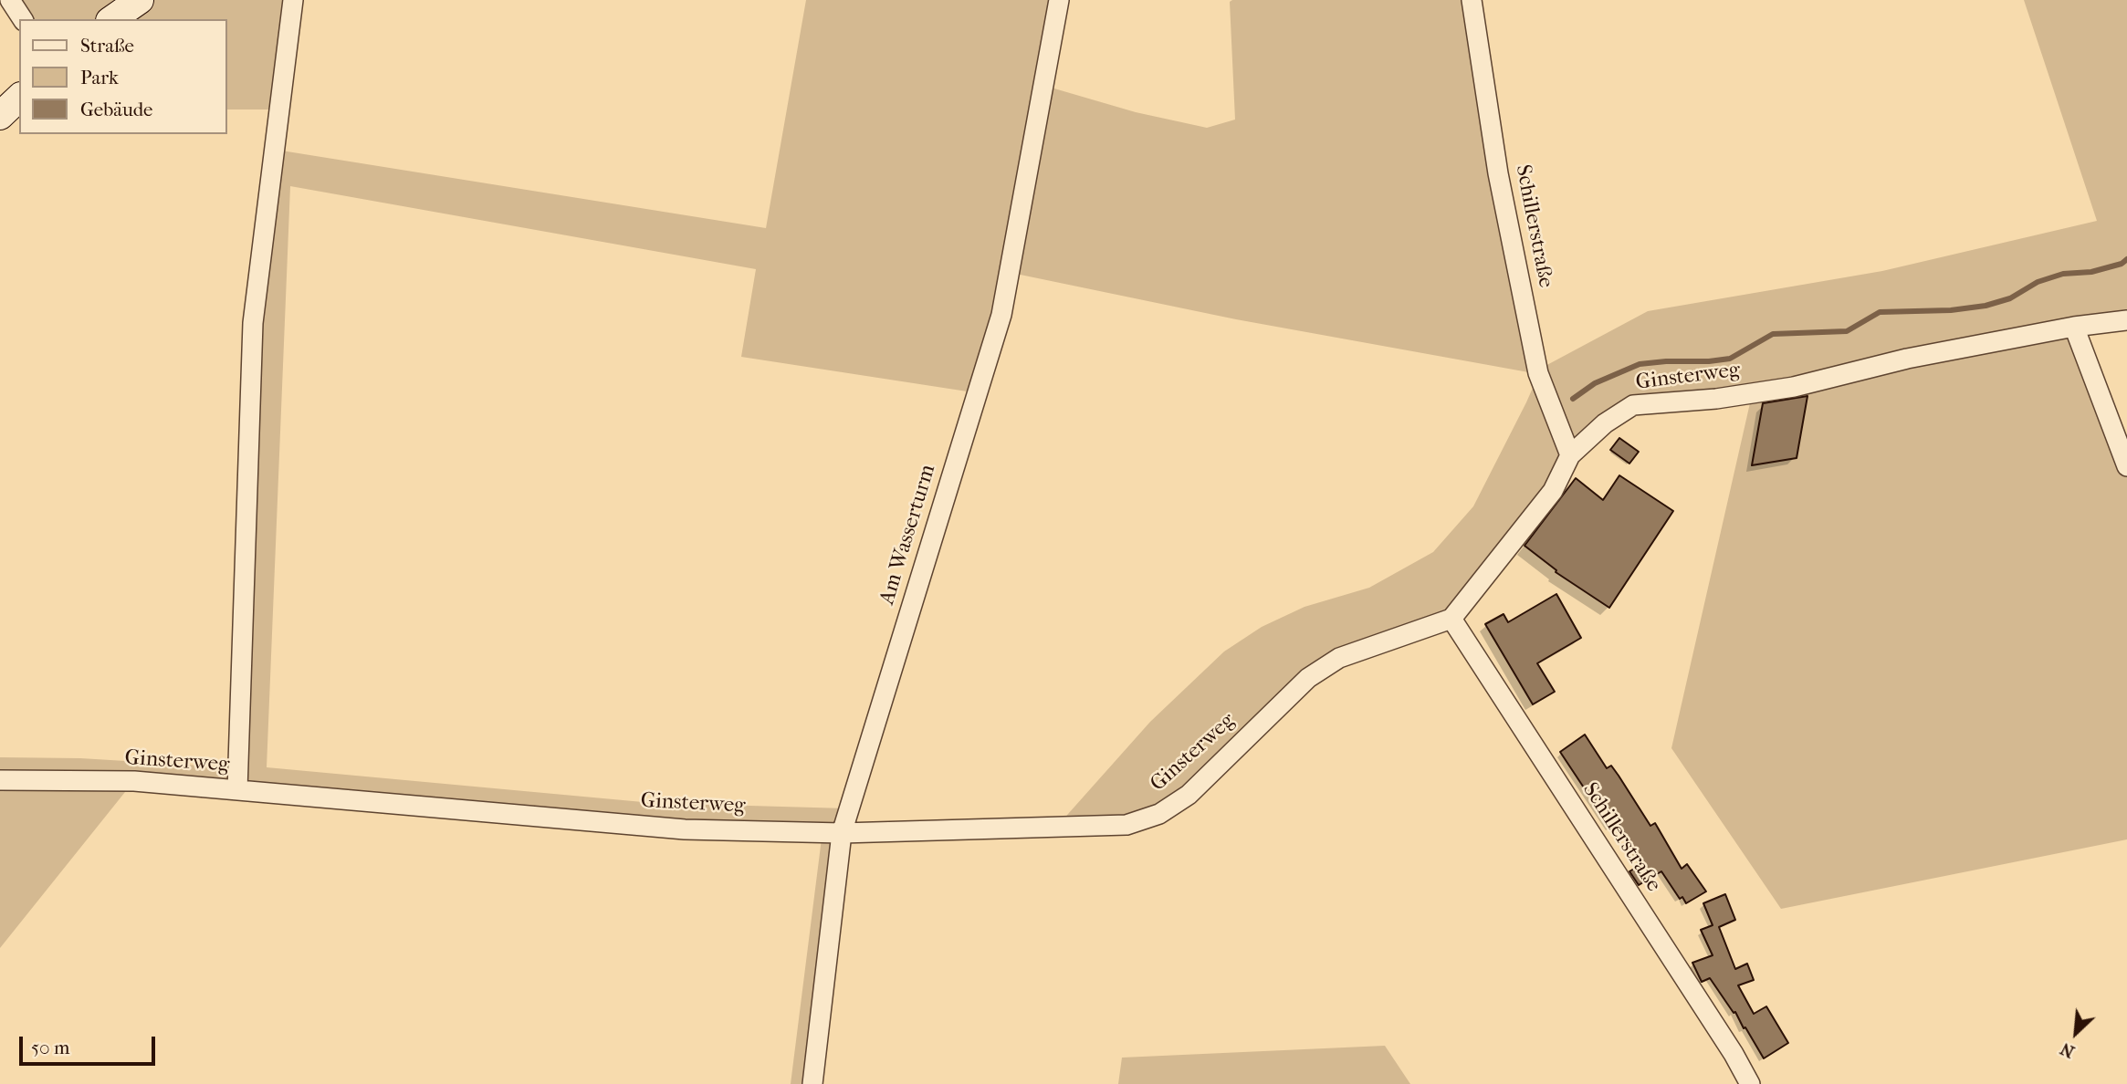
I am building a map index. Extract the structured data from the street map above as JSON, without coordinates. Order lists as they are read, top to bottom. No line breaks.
{"streets":{"street":["Schillerstraße","Ginsterweg","Am Wasserturm"]},"crossings":[["Schillerstraße","Ginsterweg"],["Ginsterweg","Am Wasserturm"]],"legend":["Straße","Park","Gebäude"],"scale_bar":"50 m","north":"bottom left"}
